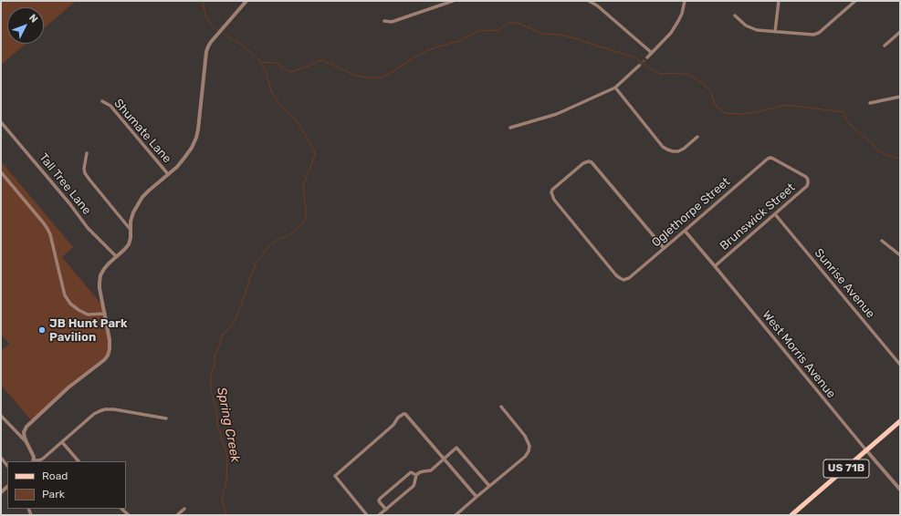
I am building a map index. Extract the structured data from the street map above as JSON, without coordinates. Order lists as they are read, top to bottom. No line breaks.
{"streets":{"main road":["US 71B"],"street":["Shumate Lane","Tall Tree Lane","Oglethorpe Street","Brunswick Street","Sunrise Avenue","West Morris Avenue"]},"crossings":[["Oglethorpe Street","Brunswick Street"],["Oglethorpe Street","West Morris Avenue"],["Brunswick Street","Sunrise Avenue"],["Brunswick Street","West Morris Avenue"],["West Morris Avenue","US 71B"]],"water":["Spring Creek"],"places":["JB Hunt Park Pavilion"],"legend":["Road","Park"],"north":"top right"}
